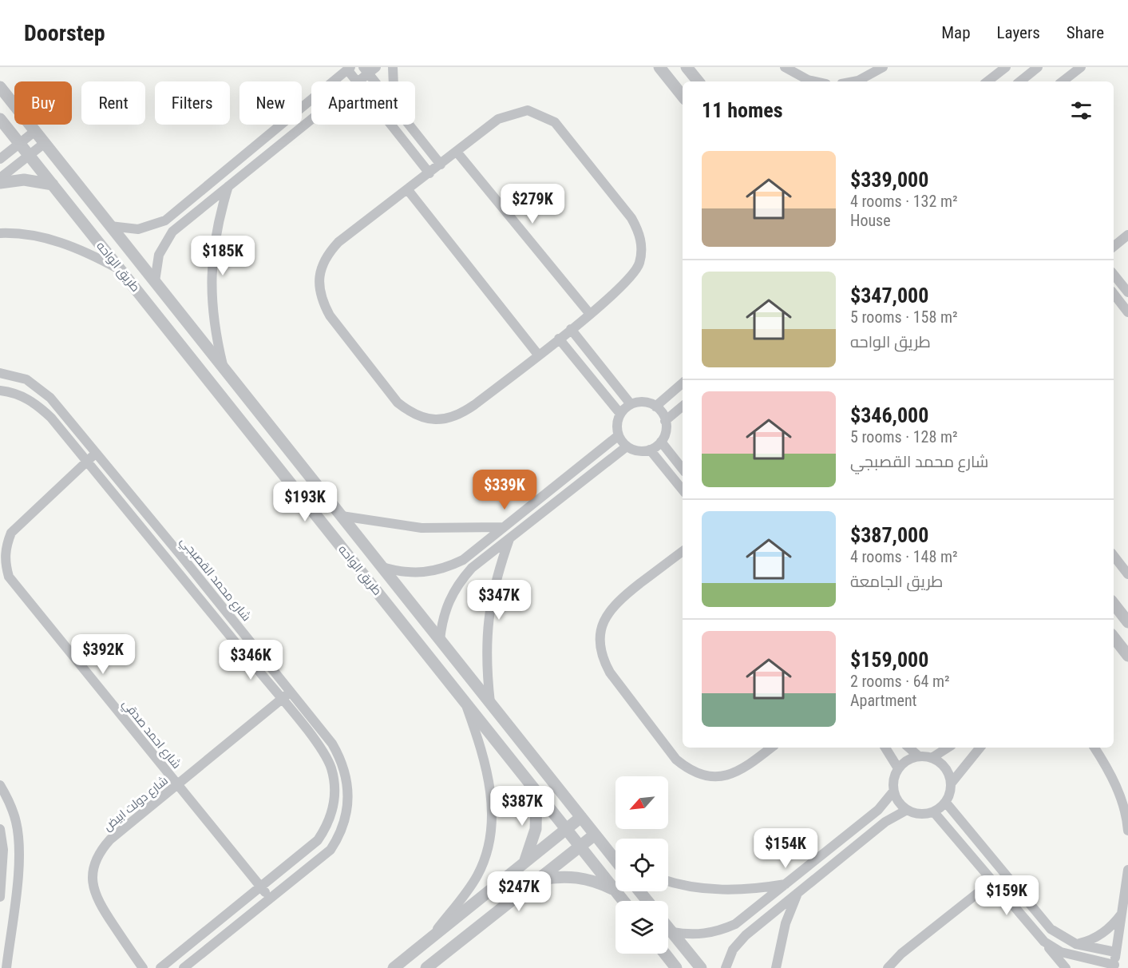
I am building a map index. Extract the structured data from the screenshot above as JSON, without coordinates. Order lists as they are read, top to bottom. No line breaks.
{"streets":{"street":["طريق الواحه","شارع محمد القصبجي","شارع احمد صدقي","شارع دولت ابيض"]},"crossings":[["شارع محمد القصبجي","شارع احمد صدقي"],["شارع محمد القصبجي","شارع دولت ابيض"],["شارع احمد صدقي","شارع دولت ابيض"]],"north":"bottom left","page":{"header":"Doorstep","nav":["Map","Layers","Share"],"chip":["Buy","Rent","Filters","New","Apartment"],"heading":"11 homes","list":[{"name":"$339,000","note":"4 rooms · 132 m² · House"},{"name":"$347,000","note":"5 rooms · 158 m² · طريق الواحه"},{"name":"$346,000","note":"5 rooms · 128 m² · شارع محمد القصبجي"},{"name":"$387,000","note":"4 rooms · 148 m² · طريق الجامعة"},{"name":"$159,000","note":"2 rooms · 64 m² · Apartment"}],"price":["$279K","$185K","$339K","$193K","$347K","$392K","$346K","$387K","$154K","$247K","$159K"]}}
